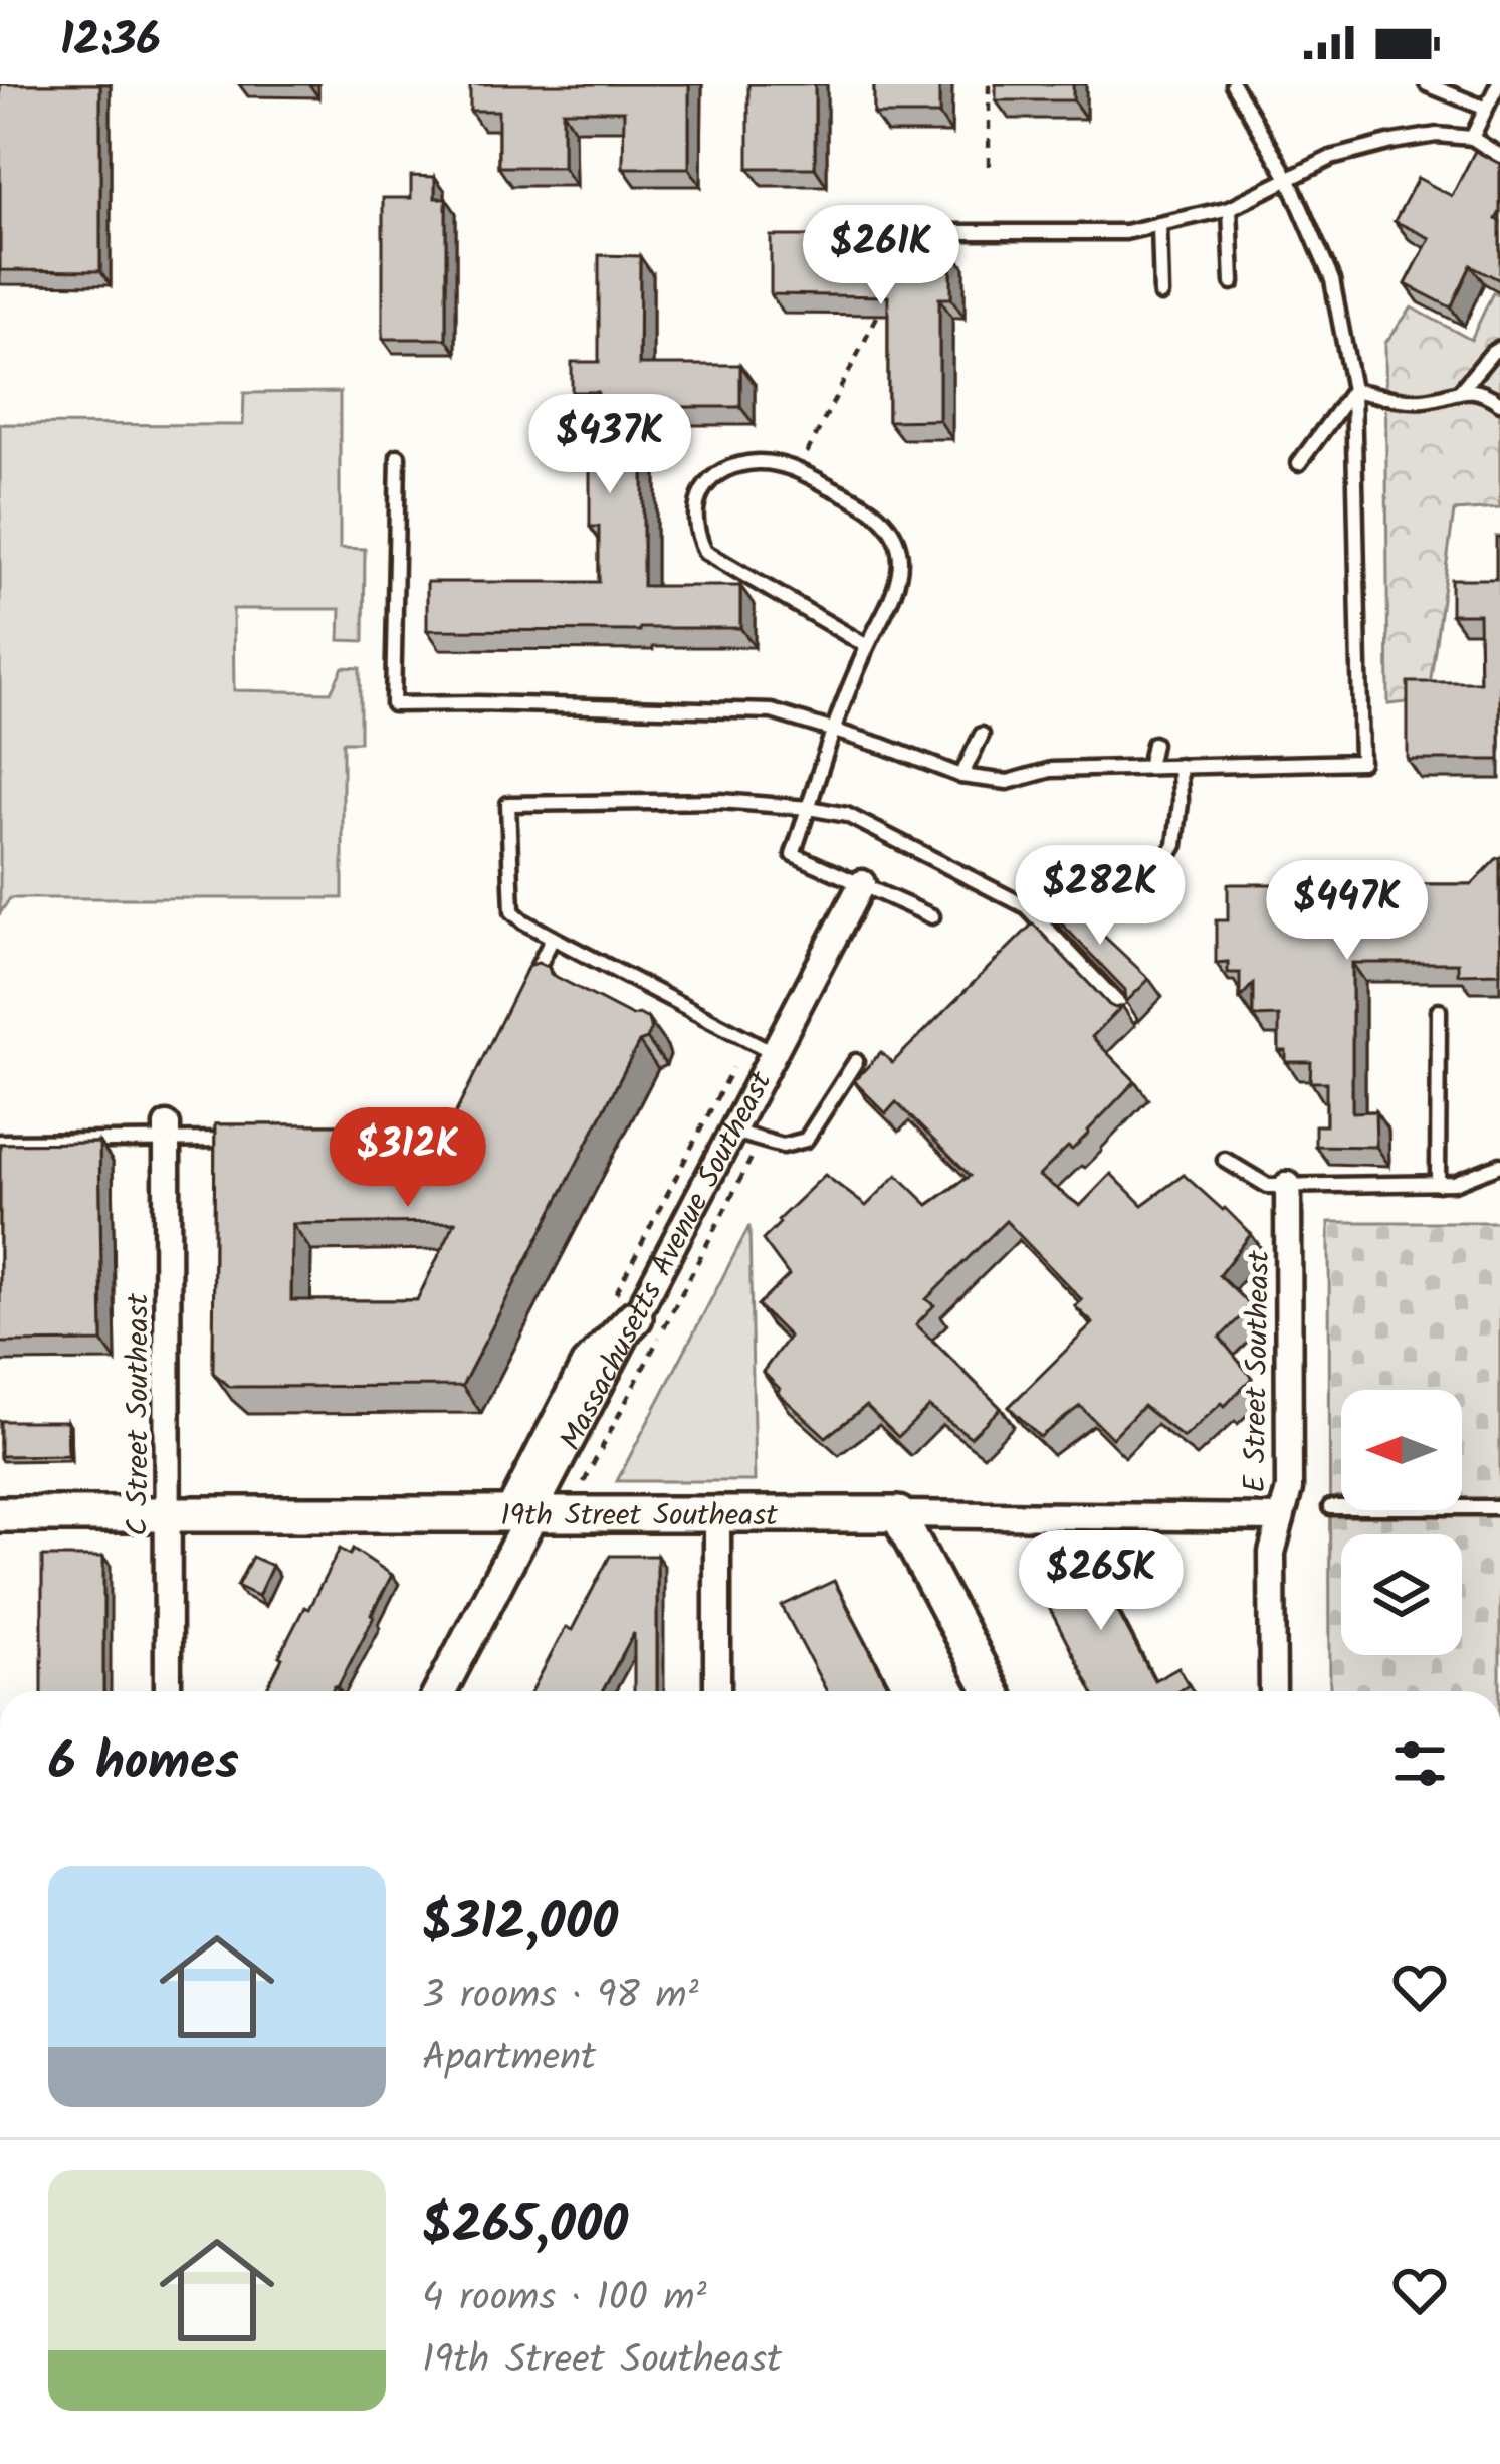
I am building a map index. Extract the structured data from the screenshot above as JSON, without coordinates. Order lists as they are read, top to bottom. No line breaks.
{"streets":{"main road":["19th Street Southeast"],"street":["Massachusetts Avenue Southeast","E Street Southeast","C Street Southeast"]},"crossings":[["E Street Southeast","19th Street Southeast"],["C Street Southeast","19th Street Southeast"]],"north":"left","page":{"status":"12:36","price":["$261K","$437K","$282K","$447K","$312K","$265K"],"heading":"6 homes","list":[{"name":"$312,000","note":"3 rooms · 98 m² · Apartment"},{"name":"$265,000","note":"4 rooms · 100 m² · 19th Street Southeast"}]}}
